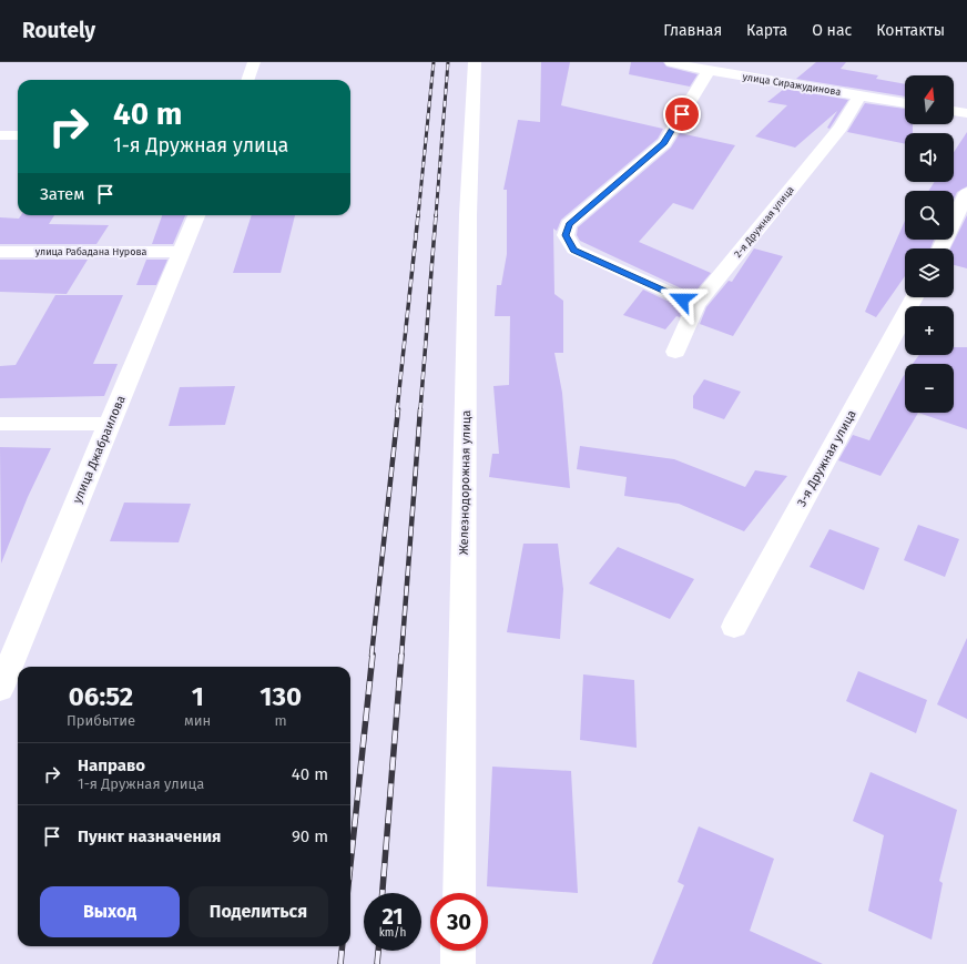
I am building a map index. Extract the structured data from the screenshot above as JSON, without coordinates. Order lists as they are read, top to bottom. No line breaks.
{"streets":{"street":["улица Сиражудинова","2-я Дружная улица","улица Рабадана Нурова","улица Джабраилова","3-я Дружная улица","Железнодорожная улица"]},"crossings":[["улица Сиражудинова","2-я Дружная улица"],["улица Рабадана Нурова","улица Джабраилова"]],"north":"top","page":{"header":"Routely","nav":["Главная","Карта","О нас","Контакты"],"map_buttons":["+","−"],"turn":["40 m","1-я Дружная улица"],"then":"Затем","eta":["06:52","Прибытие","1","мин","130","m"],"list":[{"name":"Направо","note":"1-я Дружная улица","value":"40 m"},{"name":"Пункт назначения","value":"90 m"}],"buttons":["Выход","Поделиться"],"speed":"21 km/h","limit":"30"}}
